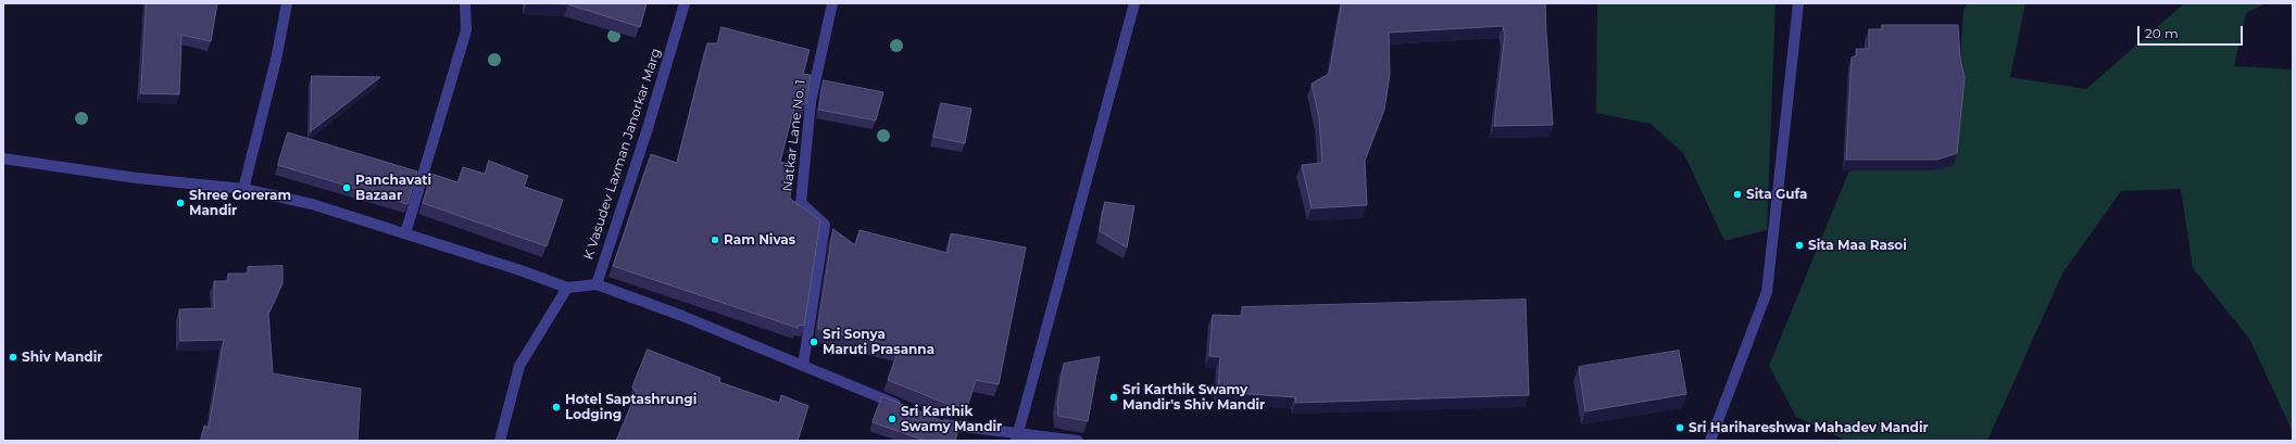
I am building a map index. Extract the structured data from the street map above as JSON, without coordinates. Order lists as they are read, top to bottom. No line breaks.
{"streets":{"street":["Natkar Lane No. 1","K Vasudev Laxman Janorkar Marg"]},"places":["Panchavati Bazaar","Sita Gufa","Shree Goreram Mandir","Ram Nivas","Sita Maa Rasoi","Sri Sonya Maruti Prasanna","Shiv Mandir","Sri Karthik Swamy Mandir's Shiv Mandir","Hotel Saptashrungi Lodging","Sri Karthik Swamy Mandir","Sri Harihareshwar Mahadev Mandir"],"scale_bar":"20 m"}
